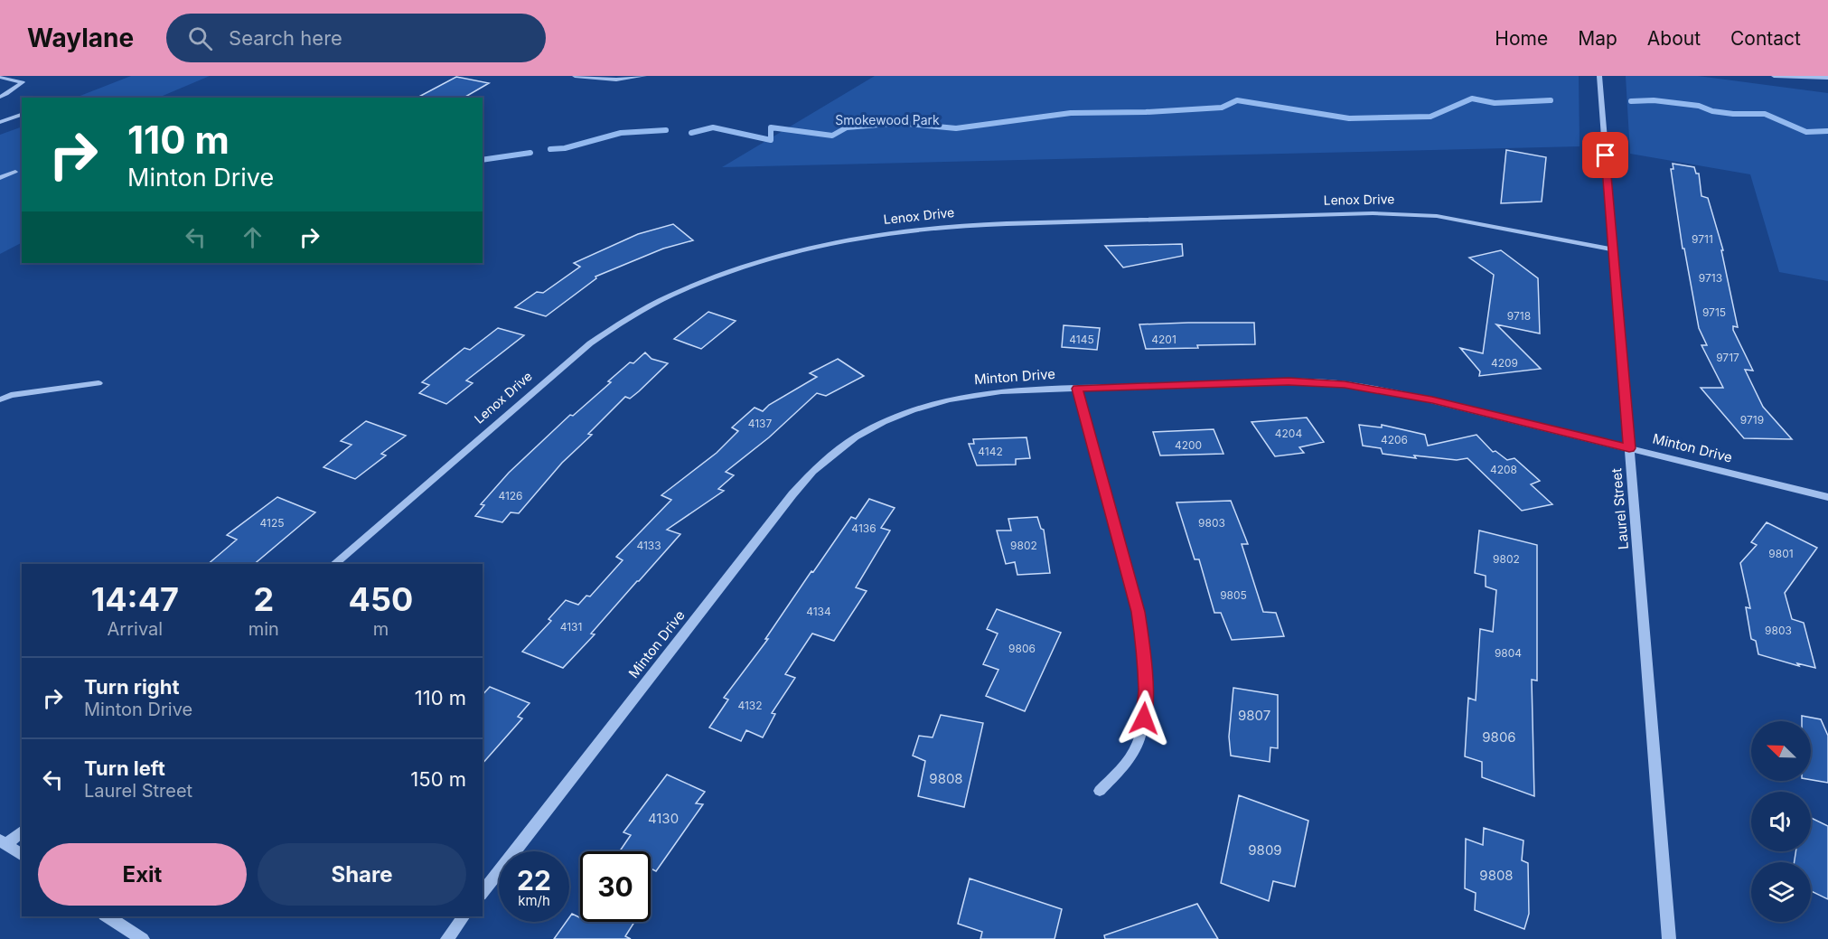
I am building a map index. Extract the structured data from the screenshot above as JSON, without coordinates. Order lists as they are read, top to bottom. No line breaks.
{"streets":{"street":["Lenox Drive","Minton Drive","Laurel Street"]},"crossings":[["Lenox Drive","Laurel Street"],["Minton Drive","Laurel Street"]],"parks":["Smokewood Park"],"house_numbers":["9711","9713","9715","9718","4145","4201","9717","4209","9719","4137","4204","4206","4200","4142","4208","4126","4125","9803","4136","4133","9802","9801","9802","9805","4134","4131","9803","9806","9804","4132","9807","9806","9808","4130","9809","9808"],"north":"top left","page":{"header":"Waylane","search":"Search here","nav":["Home","Map","About","Contact"],"turn":["110 m","Minton Drive"],"eta":["14:47","Arrival","2","min","450","m"],"list":[{"name":"Turn right","note":"Minton Drive","value":"110 m"},{"name":"Turn left","note":"Laurel Street","value":"150 m"}],"buttons":["Exit","Share"],"speed":"22 km/h","limit":"30"}}
